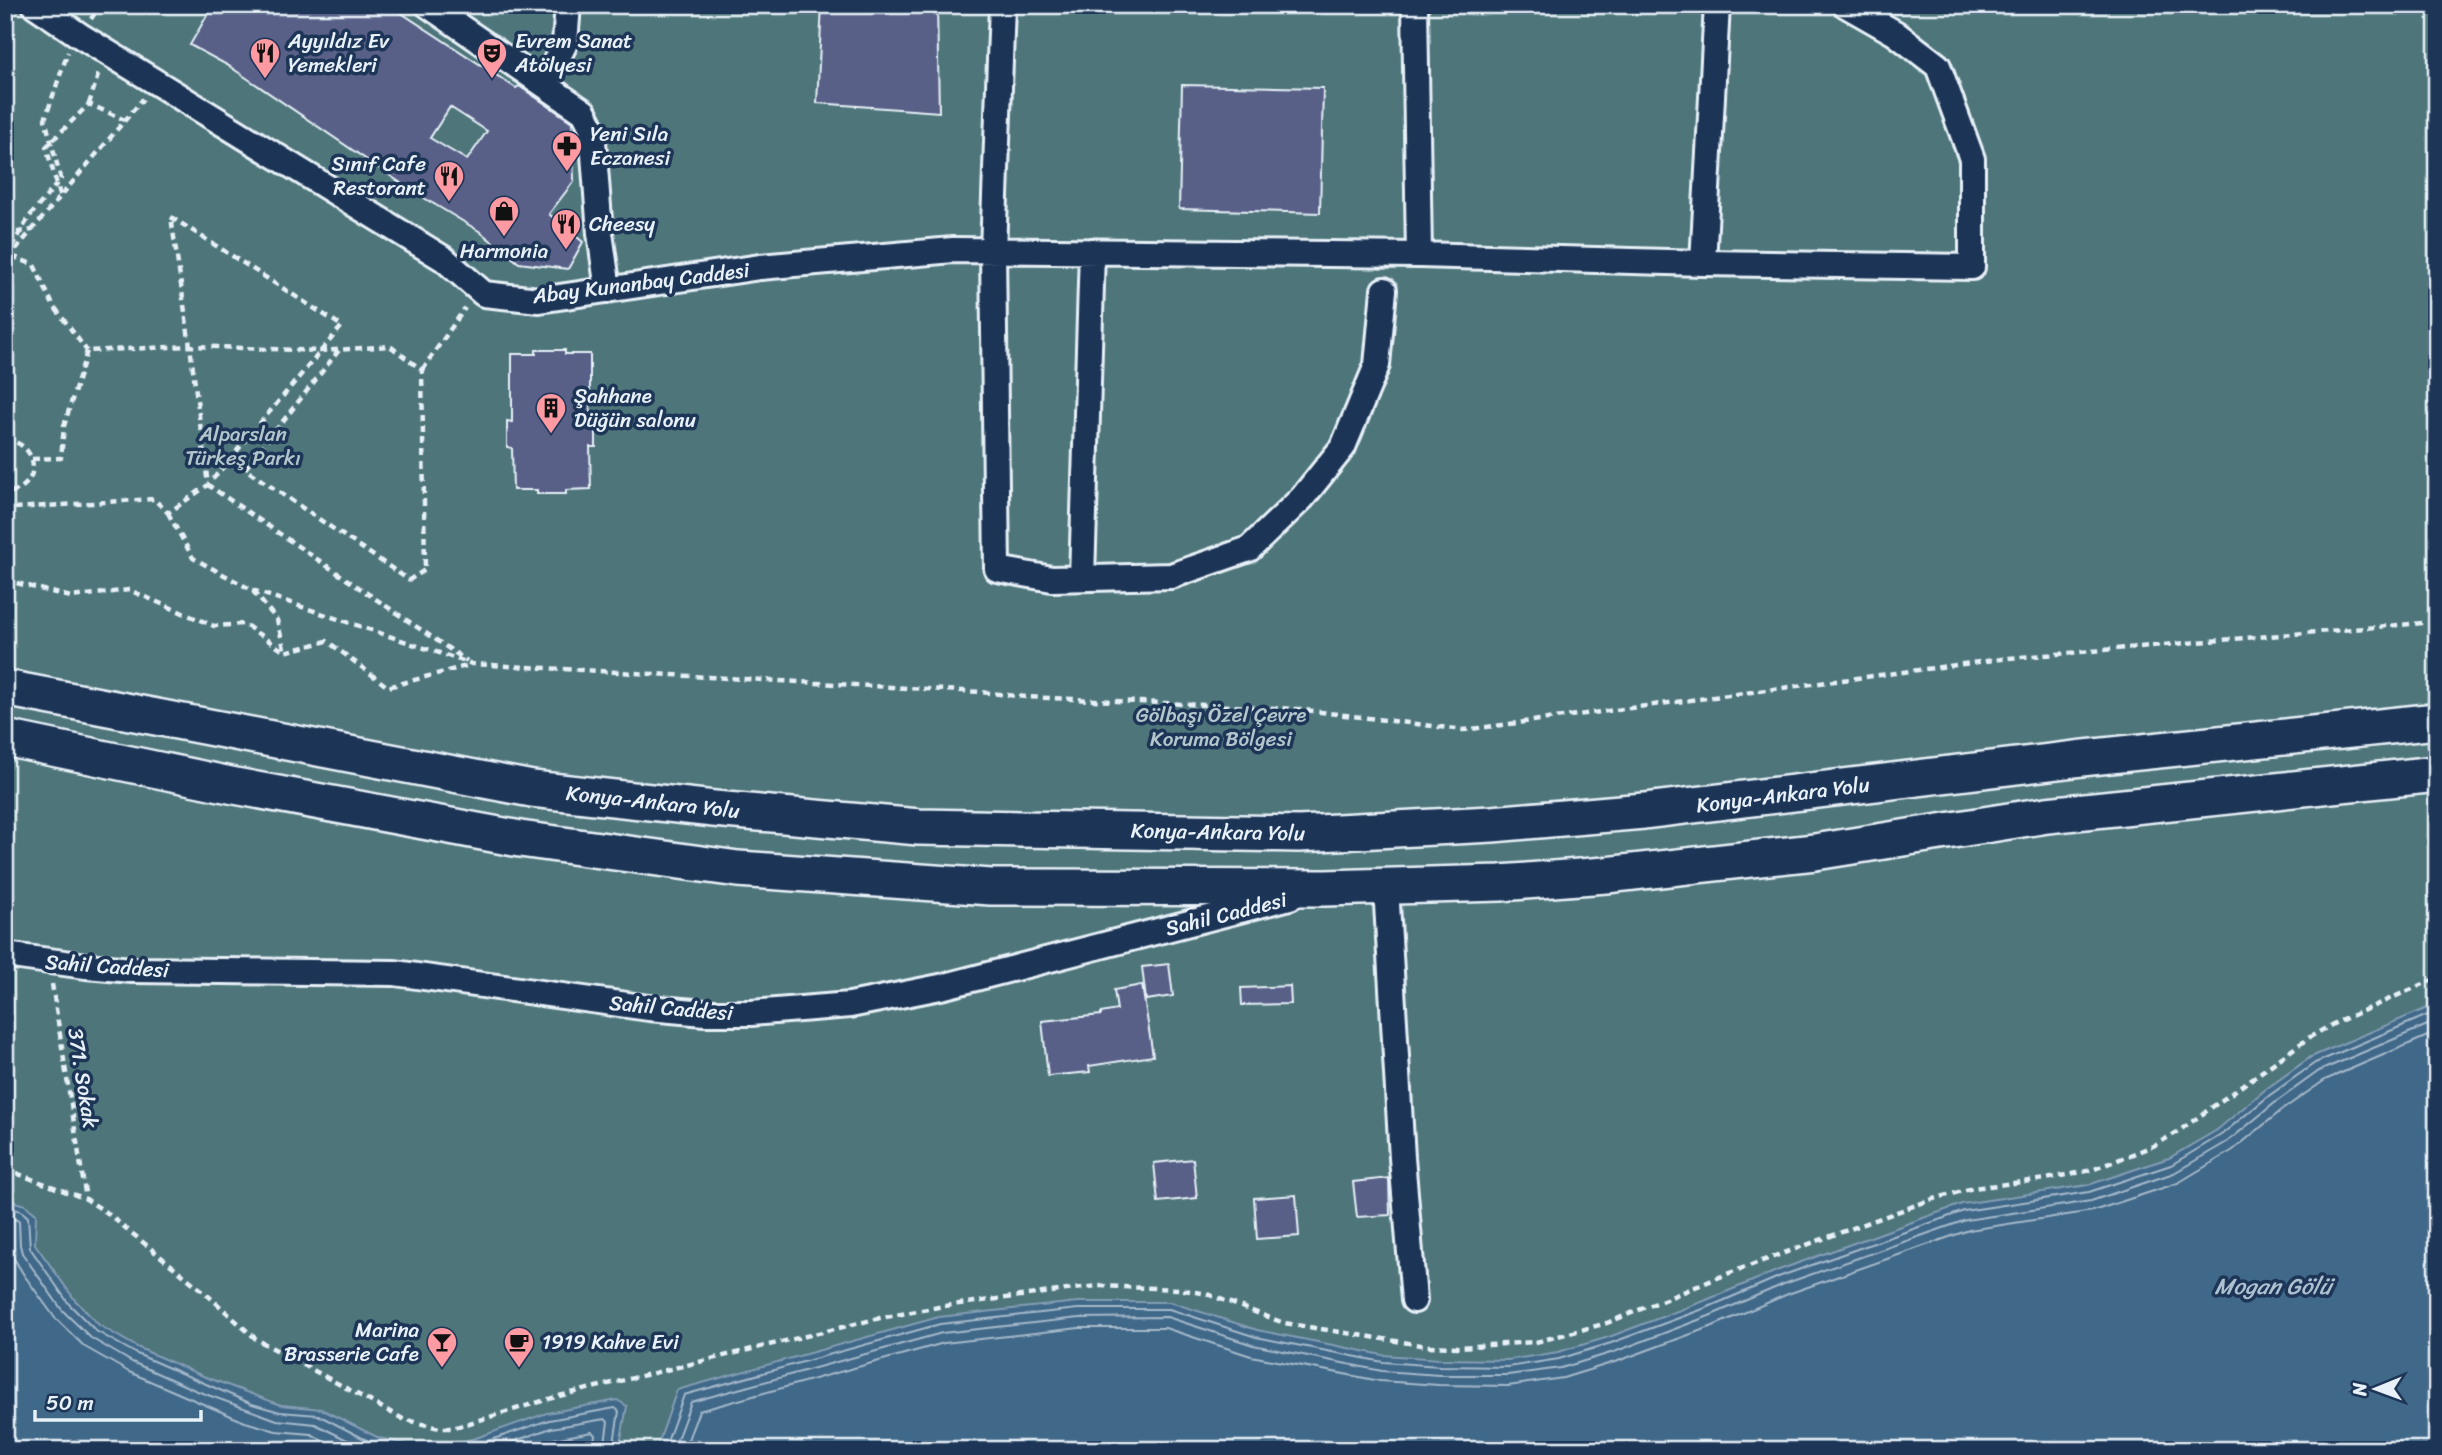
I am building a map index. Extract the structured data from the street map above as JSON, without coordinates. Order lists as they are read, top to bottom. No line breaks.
{"streets":{"highway":["Konya-Ankara Yolu"],"street":["Abay Kunanbay Caddesi","Sahil Caddesi"],"path":["371. Sokak"]},"crossings":[["Sahil Caddesi","371. Sokak"]],"water":["Mogan Gölü"],"parks":["Alparslan Türkeş Parkı","Gölbaşı Özel Çevre Koruma Bölgesi"],"places":{"restaurant":["Ayyıldız Ev Yemekleri","Sınıf Cafe Restorant","Cheesy"],"theatre":["Evrem Sanat Atölyesi"],"pharmacy":["Yeni Sıla Eczanesi"],"shop":["Harmonia"],"building":["Şahhane Düğün salonu"],"bar":["Marina Brasserie Cafe"],"cafe":["1919 Kahve Evi"]},"scale_bar":"50 m","north":"left"}
